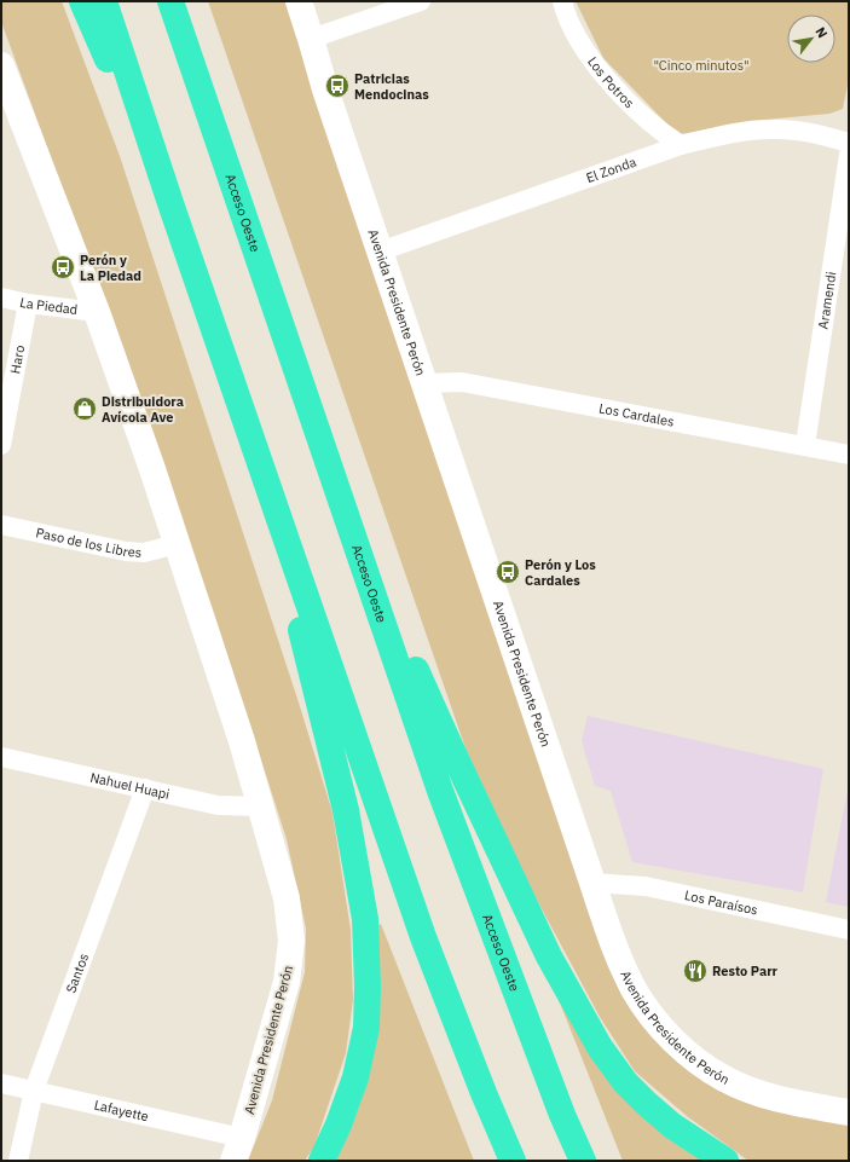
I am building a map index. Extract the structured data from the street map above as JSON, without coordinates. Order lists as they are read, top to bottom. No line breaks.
{"streets":{"highway":["Acceso Oeste"],"street":["Los Potros","El Zonda","Aramendi","Avenida Presidente Perón","La Piedad","Haro","Los Cardales","Paso de los Libres","Nahuel Huapi","Los Paraísos","Santos","Lafayette"]},"crossings":[["Los Potros","El Zonda"],["El Zonda","Avenida Presidente Perón"],["Aramendi","Los Cardales"],["Avenida Presidente Perón","La Piedad"],["Avenida Presidente Perón","Los Cardales"],["Avenida Presidente Perón","Paso de los Libres"],["Avenida Presidente Perón","Nahuel Huapi"],["Avenida Presidente Perón","Los Paraísos"],["Avenida Presidente Perón","Lafayette"],["La Piedad","Haro"],["Nahuel Huapi","Santos"],["Santos","Lafayette"]],"parks":["\"Cinco minutos\""],"places":{"bus stop":["Patricias Mendocinas","Perón y La Piedad","Perón y Los Cardales"],"shop":["Distribuidora Avícola Ave"],"restaurant":["Resto Parr"]},"north":"top right"}
